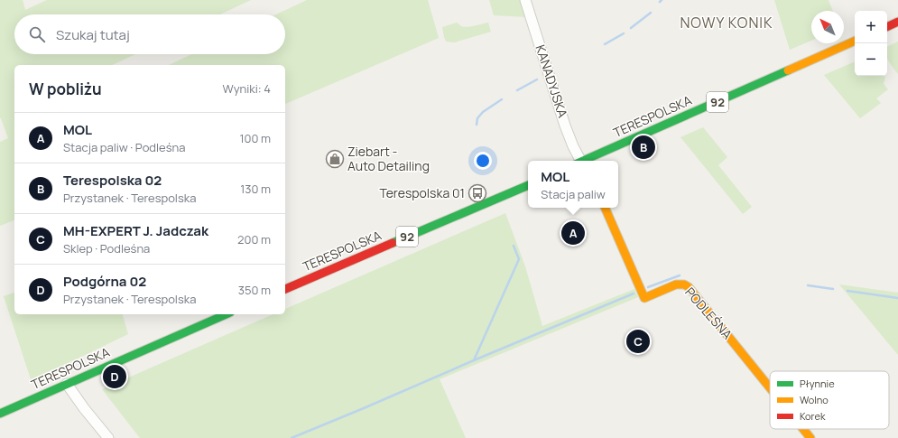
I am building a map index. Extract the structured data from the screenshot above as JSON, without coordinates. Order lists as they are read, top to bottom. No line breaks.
{"streets":{"main road":["92","TERESPOLSKA","PODLEŚNA"],"street":["KANADYJSKA"]},"districts":["NOWY KONIK"],"places":{"shop":["Ziebart - Auto Detailing"],"bus stop":["Terespolska 01"]},"legend":["Płynnie","Wolno","Korek"],"north":"top left","page":{"map_buttons":["+","−"],"search":"Szukaj tutaj","heading":["W pobliżu","Wyniki: 4"],"list":[{"mark":"A","name":"MOL","note":"Stacja paliw · Podleśna","value":"100 m"},{"mark":"B","name":"Terespolska 02","note":"Przystanek · Terespolska","value":"130 m"},{"mark":"C","name":"MH-EXPERT J. Jadczak","note":"Sklep · Podleśna","value":"200 m"},{"mark":"D","name":"Podgórna 02","note":"Przystanek · Terespolska","value":"350 m"}],"pins":["B","A","C","D"],"popup":["MOL","Stacja paliw"]}}
